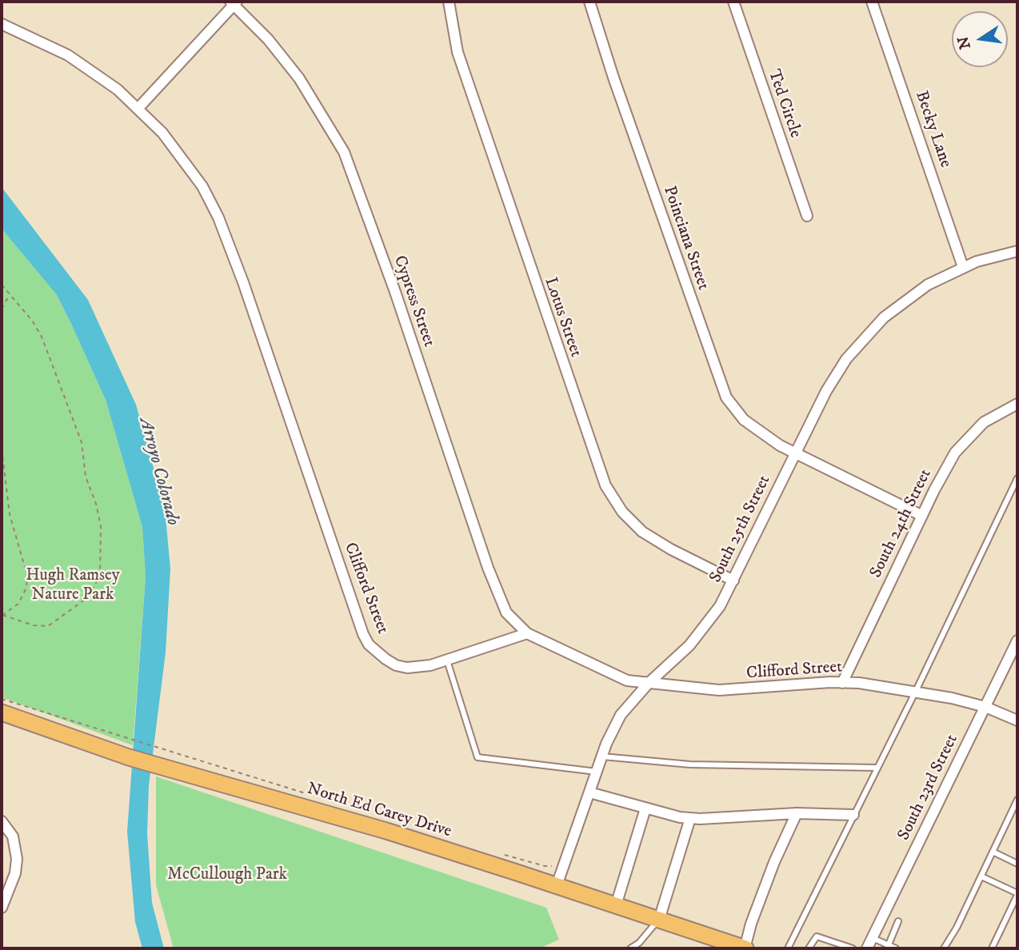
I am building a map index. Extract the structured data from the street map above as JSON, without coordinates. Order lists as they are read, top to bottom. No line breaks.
{"streets":{"main road":["North Ed Carey Drive"],"street":["Ted Circle","Becky Lane","Poinciana Street","Cypress Street","Lotus Street","South 24th Street","South 25th Street","Clifford Street","South 23rd Street"]},"crossings":[["Becky Lane","South 25th Street"],["Poinciana Street","South 24th Street"],["Poinciana Street","South 25th Street"],["Cypress Street","Clifford Street"],["Lotus Street","South 25th Street"],["South 24th Street","Clifford Street"],["South 25th Street","Clifford Street"],["South 25th Street","North Ed Carey Drive"],["Clifford Street","South 23rd Street"]],"water":["Arroyo Colorado"],"parks":["Hugh Ramsey Nature Park","McCullough Park"],"north":"left"}
